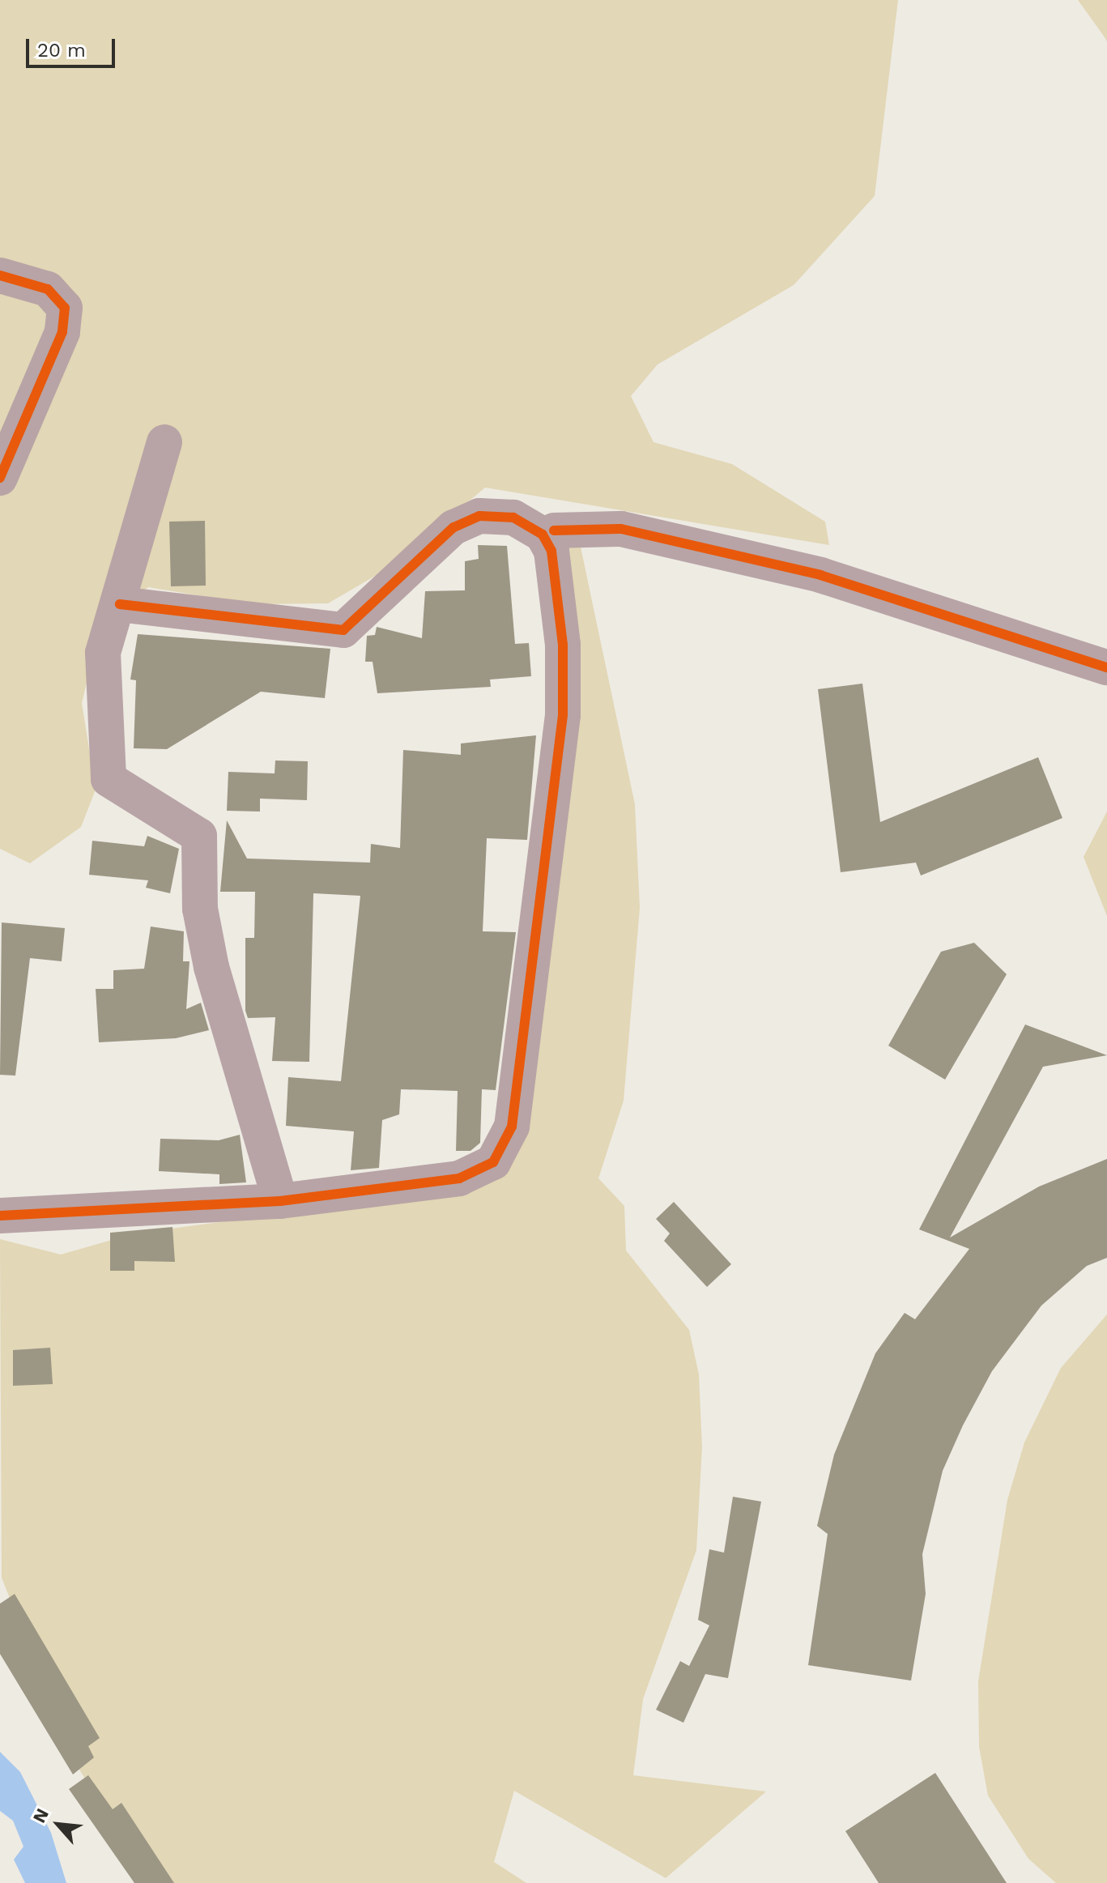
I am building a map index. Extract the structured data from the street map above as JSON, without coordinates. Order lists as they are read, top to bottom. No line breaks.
{"scale_bar":"20 m","north":"top left"}
